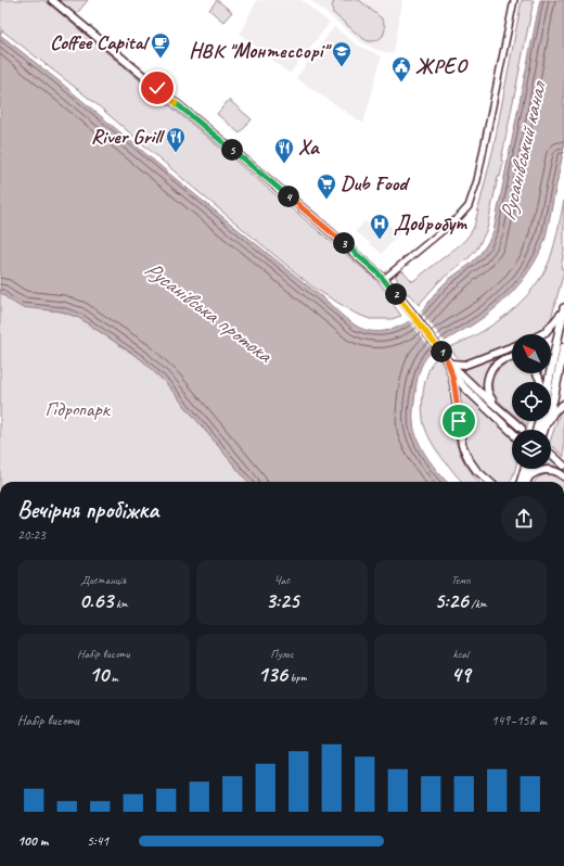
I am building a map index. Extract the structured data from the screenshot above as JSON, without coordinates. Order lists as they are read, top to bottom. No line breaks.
{"water":["Русанівський канал","Русанівська протока"],"parks":["Гідропарк"],"places":{"cafe":["Coffee Capital"],"school or university":["НВК \"Монтессорі\""],"public building":["ЖРЕО"],"restaurant":["River Grill","Ха"],"supermarket":["Dub Food"],"hospital":["Добробут"]},"north":"top left","page":{"pins":["5","4","3","2","1"],"heading":["Вечірня пробіжка","20:23"],"stats":[["Дистанція","0.63 km"],["Час","3:25"],["Темп","5:26 /km"],["Набір висоти","10 m"],["Пульс","136 bpm"],["kcal","49"]],"chart":["Набір висоти","149–158 m"],"list":[{"name":"100 m","note":"5:41"}]}}
